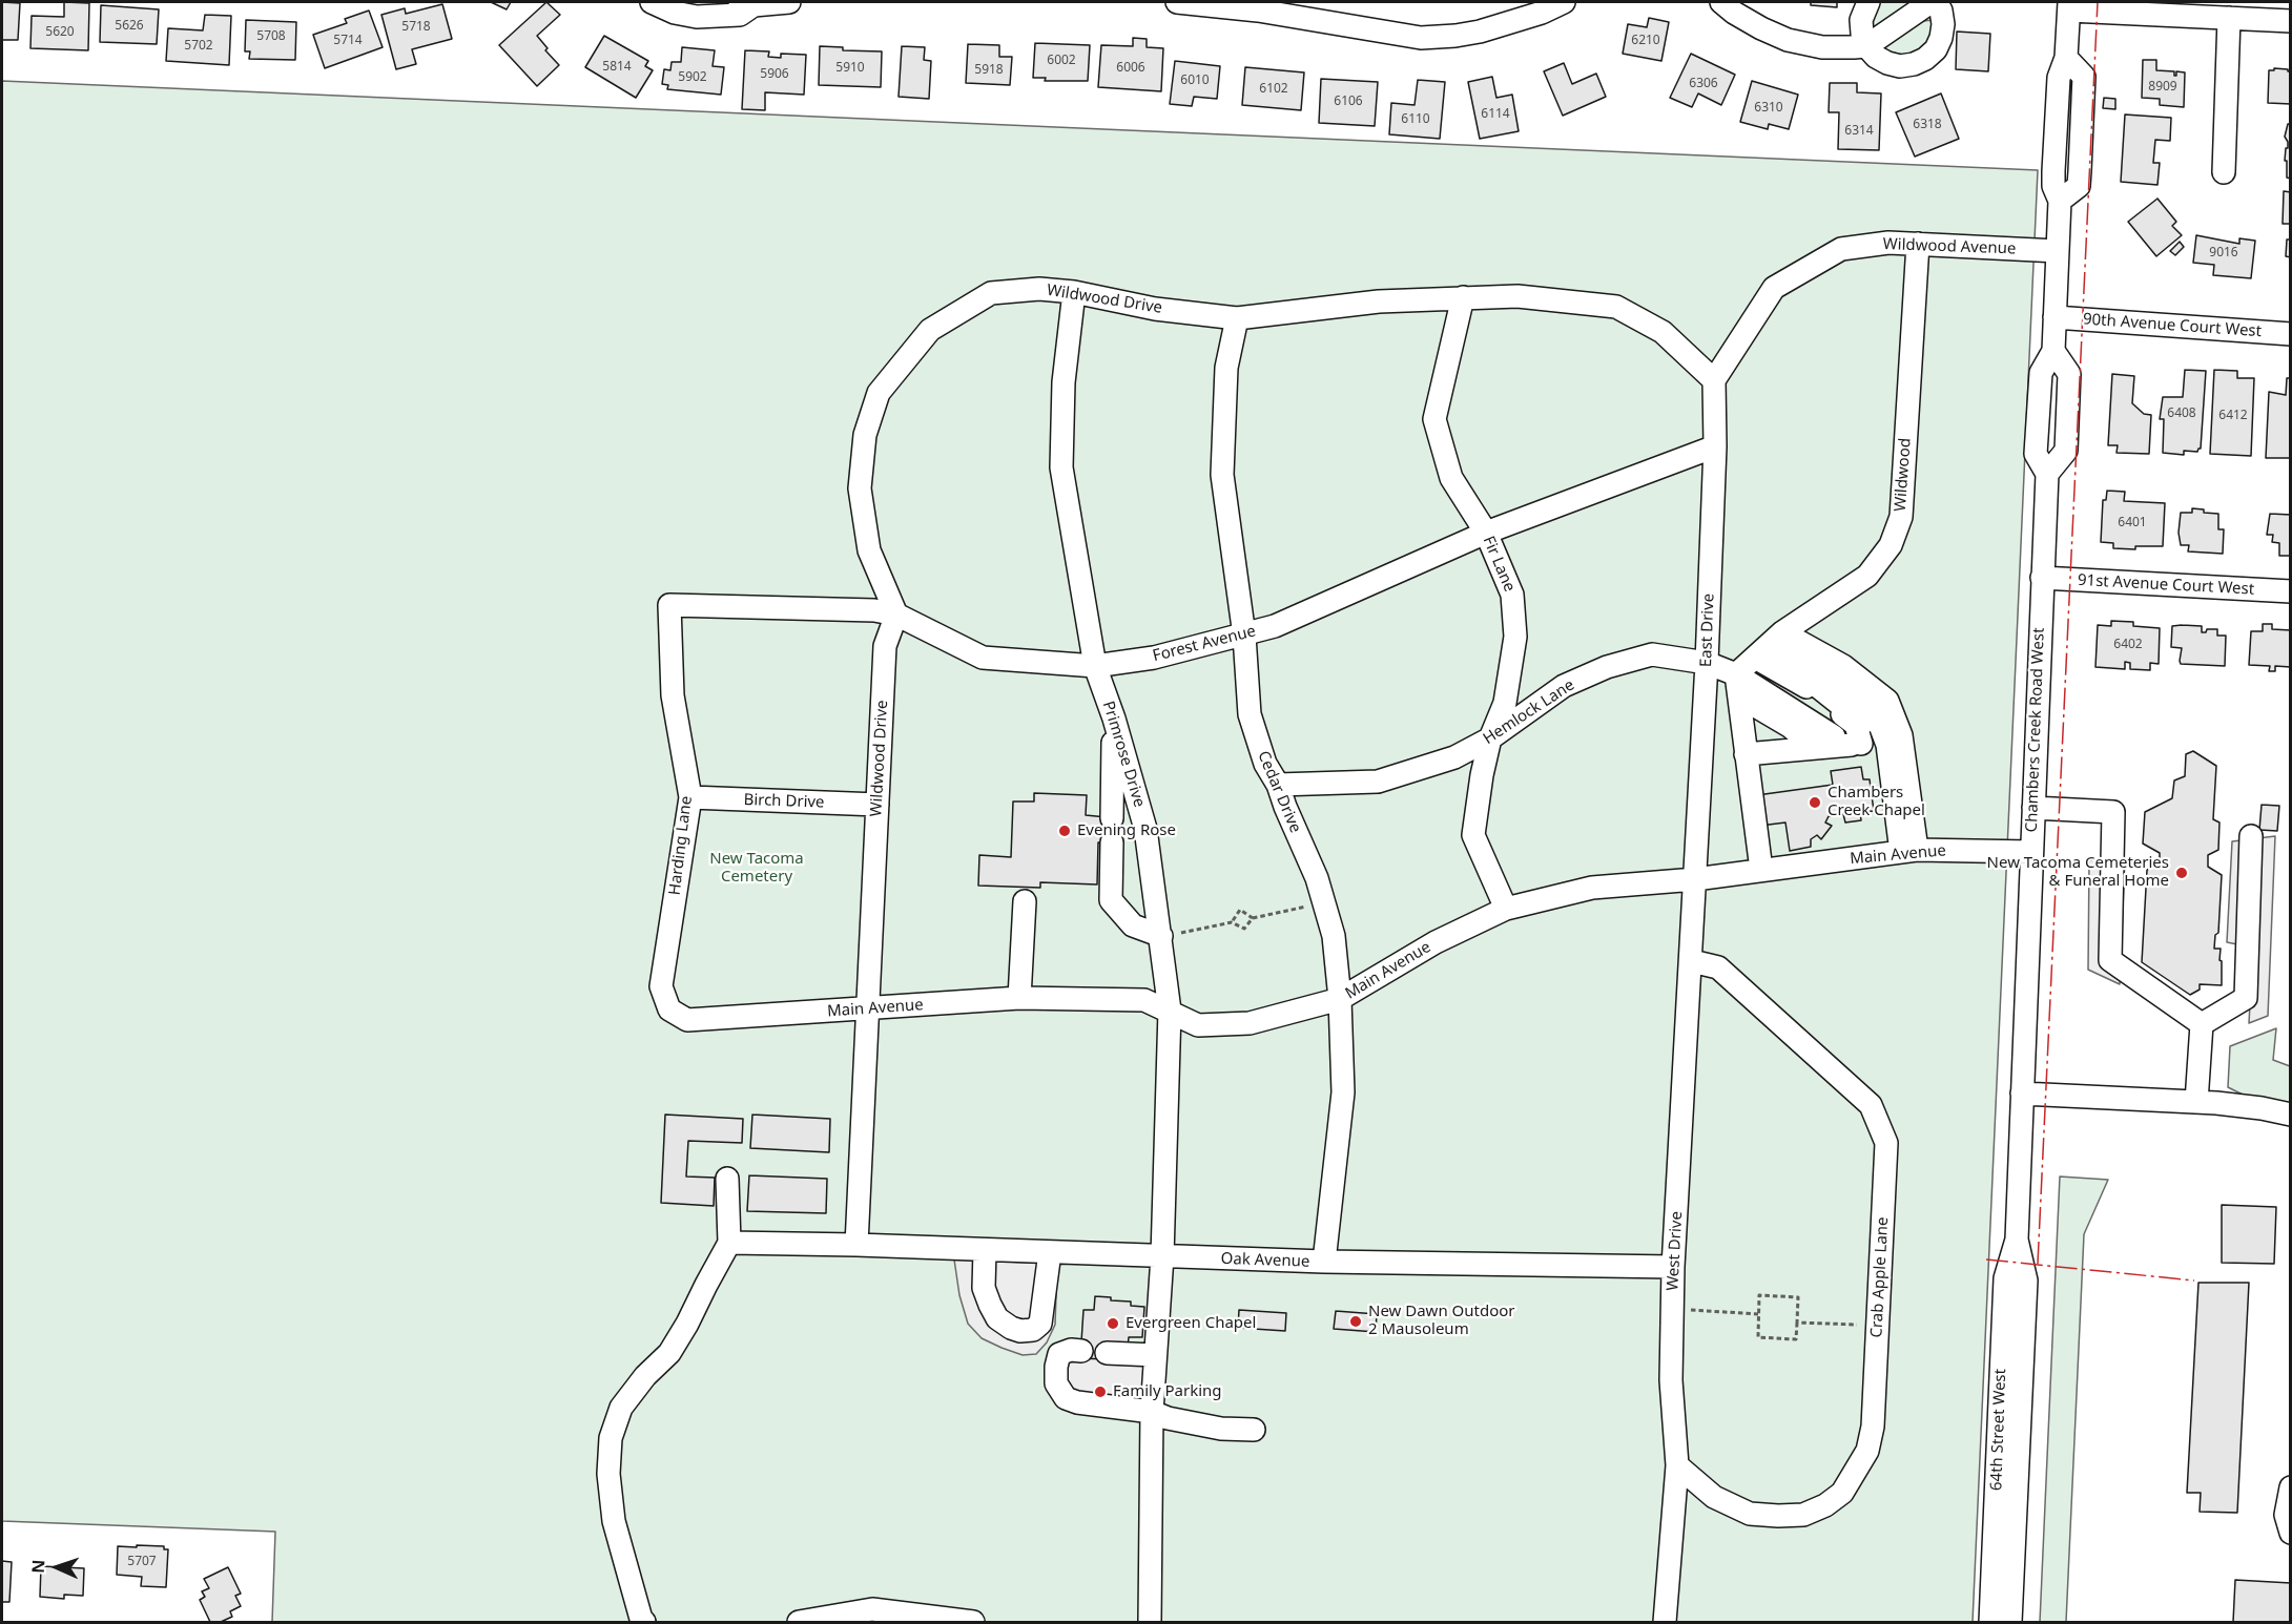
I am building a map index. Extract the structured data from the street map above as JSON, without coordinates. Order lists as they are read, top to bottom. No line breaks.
{"streets":{"street":["Wildwood Avenue","Wildwood Drive","90th Avenue Court West","Wildwood","Fir Lane","91st Avenue Court West","East Drive","Forest Avenue","Hemlock Lane","Chambers Creek Road West","Primrose Drive","Cedar Drive","Birch Drive","Harding Lane","Main Avenue","West Drive","Oak Avenue","Crab Apple Lane","64th Street West"]},"crossings":[["Wildwood Avenue","Wildwood Drive"],["Wildwood Avenue","Wildwood"],["Wildwood Avenue","East Drive"],["Wildwood Avenue","Chambers Creek Road West"],["Wildwood Drive","Fir Lane"],["Wildwood Drive","East Drive"],["Wildwood Drive","Forest Avenue"],["Wildwood Drive","Primrose Drive"],["Wildwood Drive","Cedar Drive"],["Wildwood Drive","Birch Drive"],["Wildwood Drive","Main Avenue"],["Wildwood Drive","Oak Avenue"],["90th Avenue Court West","Chambers Creek Road West"],["Fir Lane","Forest Avenue"],["Fir Lane","Hemlock Lane"],["Fir Lane","Main Avenue"],["91st Avenue Court West","Chambers Creek Road West"],["East Drive","Forest Avenue"],["East Drive","Hemlock Lane"],["East Drive","Main Avenue"],["East Drive","West Drive"],["Forest Avenue","Primrose Drive"],["Forest Avenue","Cedar Drive"],["Forest Avenue","Harding Lane"],["Hemlock Lane","Cedar Drive"],["Chambers Creek Road West","Main Avenue"],["Chambers Creek Road West","64th Street West"],["Primrose Drive","Main Avenue"],["Primrose Drive","Oak Avenue"],["Cedar Drive","Main Avenue"],["Cedar Drive","Oak Avenue"],["Birch Drive","Harding Lane"],["Harding Lane","Main Avenue"],["Main Avenue","West Drive"],["West Drive","Oak Avenue"],["West Drive","Crab Apple Lane"]],"parks":["New Tacoma Cemetery"],"places":["Chambers Creek Chapel","Evening Rose","New Tacoma Cemeteries & Funeral Home","New Dawn Outdoor 2 Mausoleum","Evergreen Chapel","Family Parking"],"house_numbers":["5626","5718","5620","5708","5714","6210","5702","6002","5814","5910","6006","5918","5906","5902","6010","6306","8909","6102","6106","6310","6114","6110","6318","6314","9016","6408","6412","6401","6402","5707"],"north":"left"}
